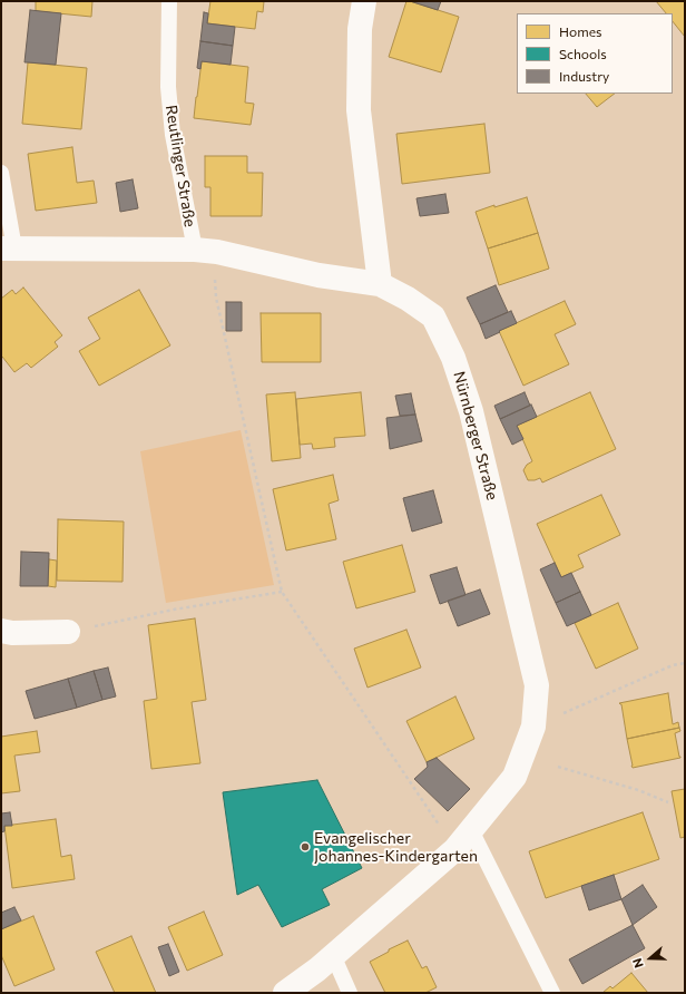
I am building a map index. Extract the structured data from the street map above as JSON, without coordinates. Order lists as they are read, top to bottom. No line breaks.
{"streets":{"street":["Reutlinger Straße","Nürnberger Straße"]},"crossings":[["Reutlinger Straße","Nürnberger Straße"]],"places":["Evangelischer Johannes-Kindergarten"],"legend":["Homes","Schools","Industry"],"north":"left"}
